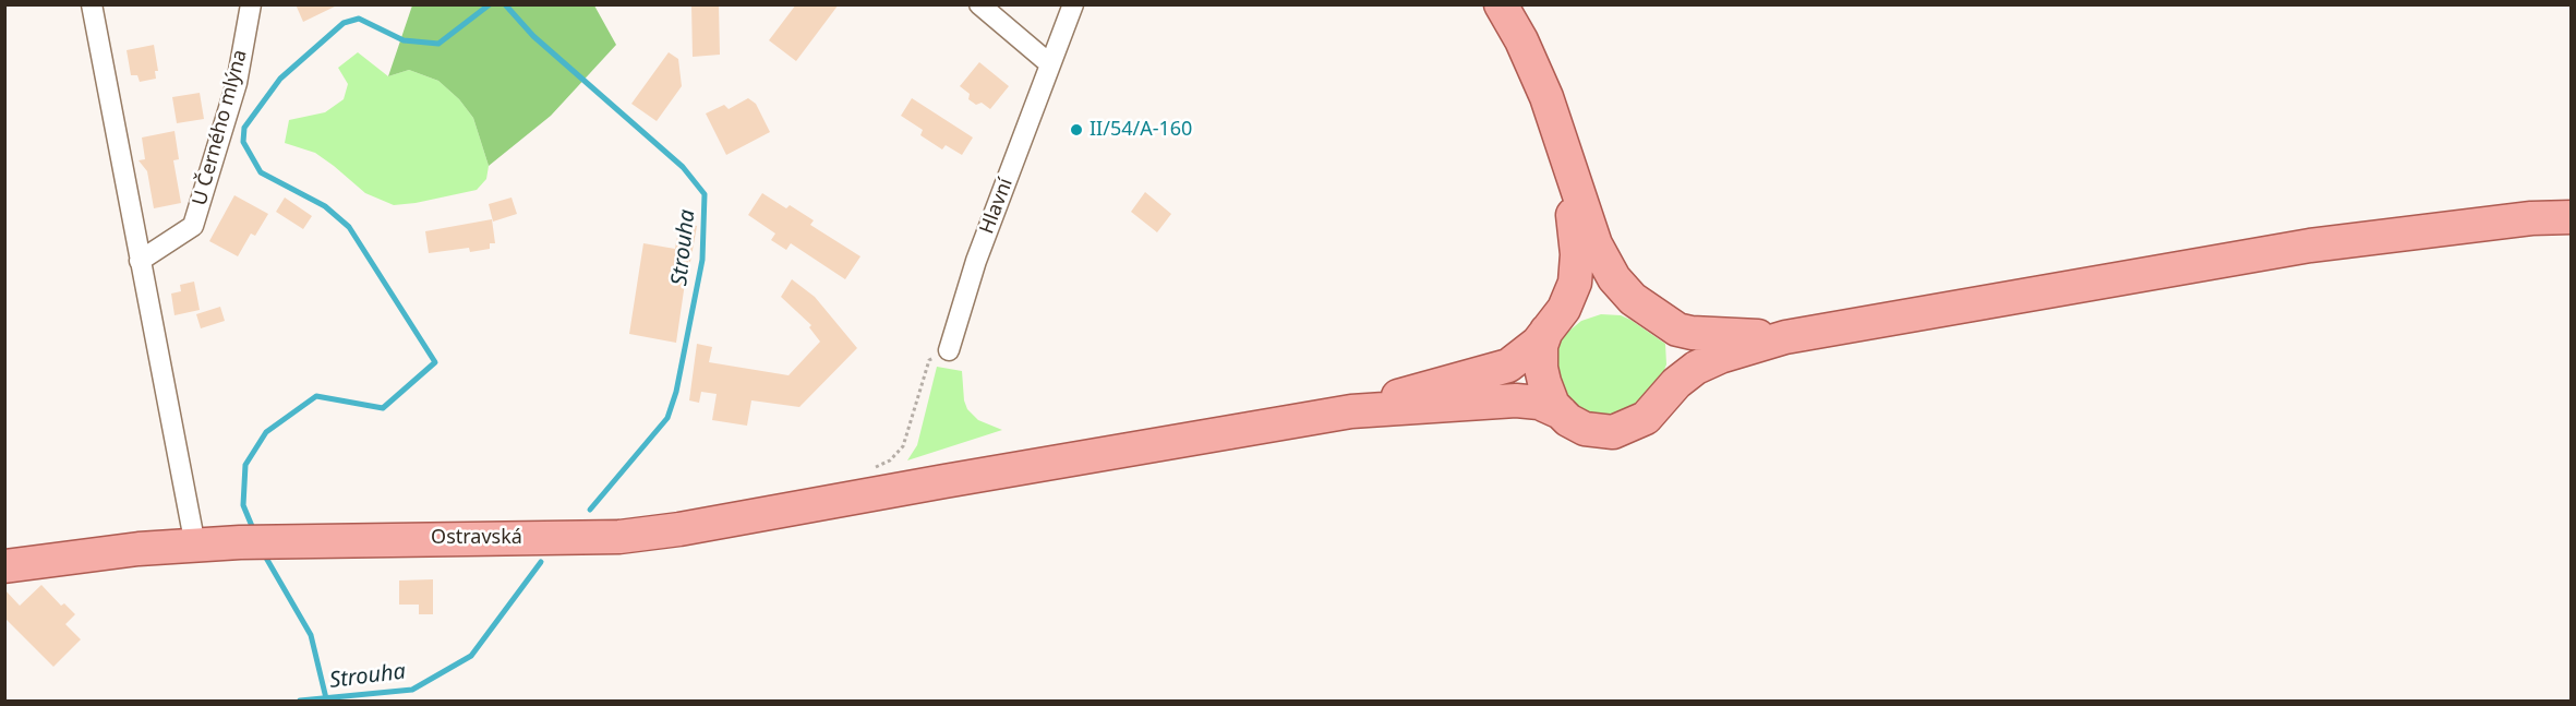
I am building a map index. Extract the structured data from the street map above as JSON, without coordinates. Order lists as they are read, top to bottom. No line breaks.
{"streets":{"main road":["Ostravská"],"street":["U Černého mlýna","Hlavní"]},"water":["Strouha"],"places":["II/54/A-160"]}
